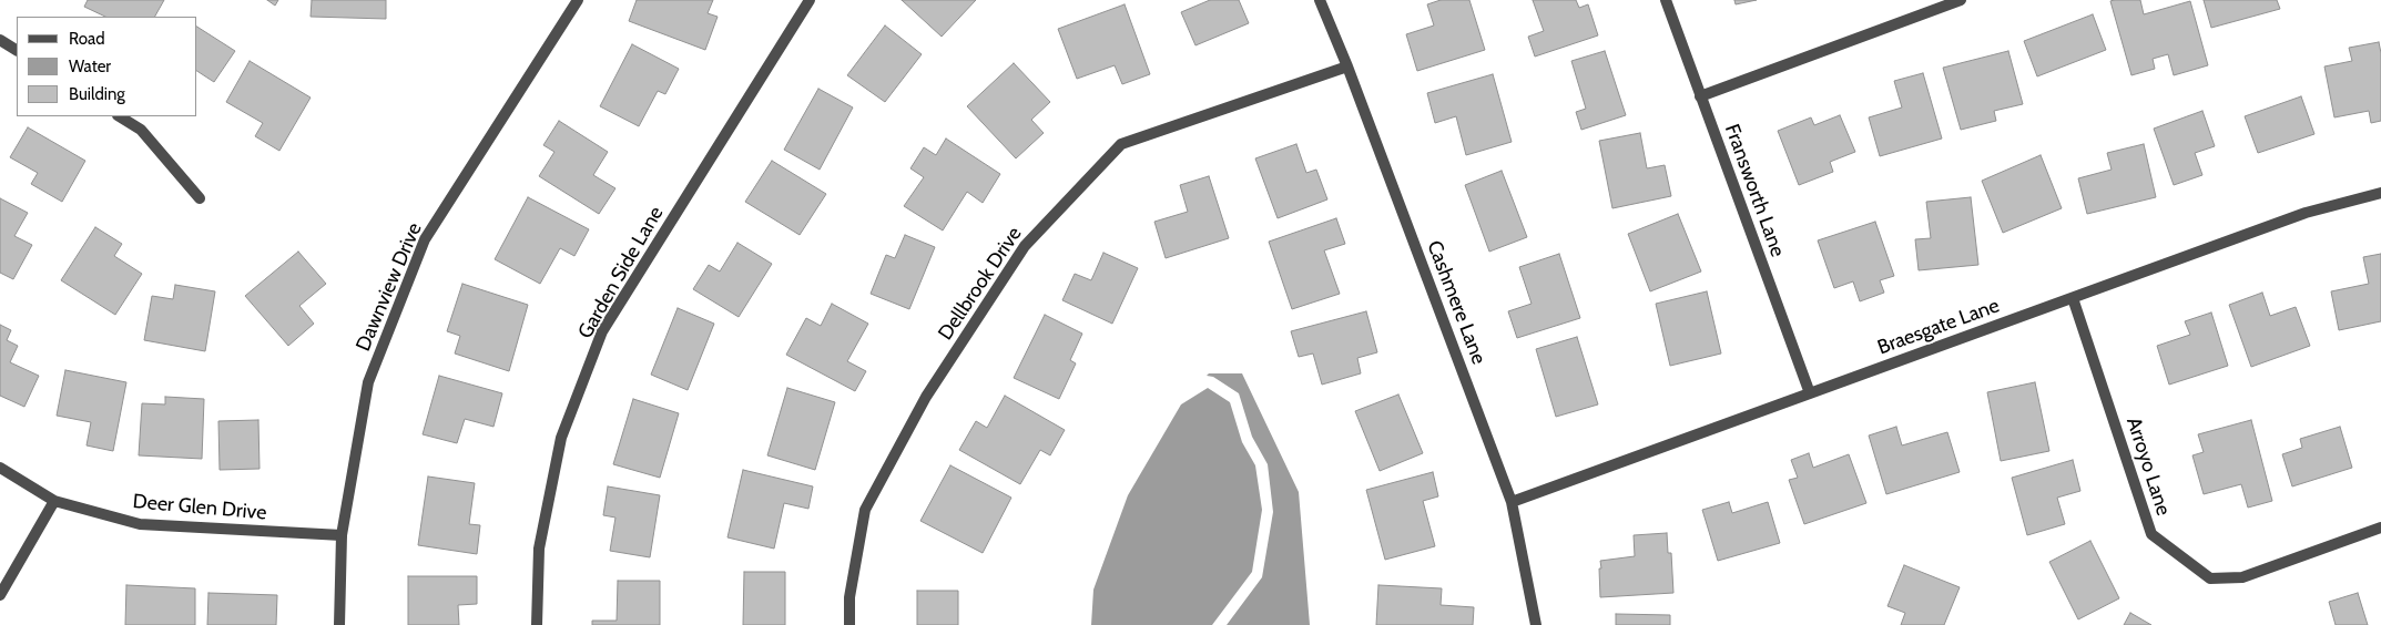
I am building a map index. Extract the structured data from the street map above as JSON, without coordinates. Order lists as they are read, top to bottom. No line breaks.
{"streets":{"street":["Fransworth Lane","Garden Side Lane","Dellbrook Drive","Dawnview Drive","Cashmere Lane","Braesgate Lane","Arroyo Lane","Deer Glen Drive"]},"crossings":[["Fransworth Lane","Braesgate Lane"],["Dellbrook Drive","Cashmere Lane"],["Dawnview Drive","Deer Glen Drive"],["Cashmere Lane","Braesgate Lane"],["Braesgate Lane","Arroyo Lane"]],"legend":["Road","Water","Building"]}
